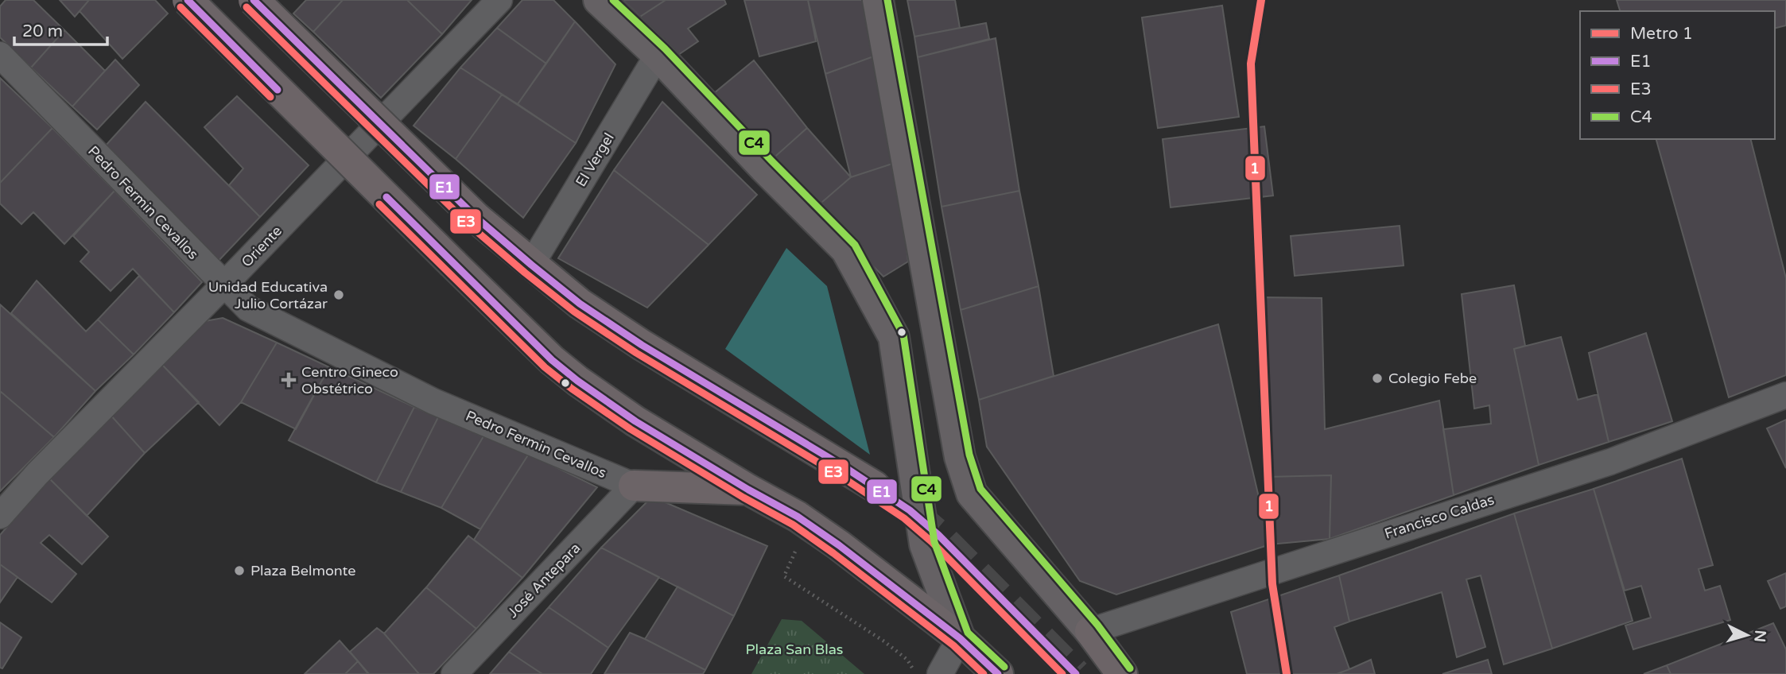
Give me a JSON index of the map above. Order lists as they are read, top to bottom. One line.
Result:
{"streets":{"street":["El Vergel","Pedro Fermin Cevallos","Oriente","Francisco Caldas","José Antepara"]},"crossings":[["Pedro Fermin Cevallos","Oriente"],["Pedro Fermin Cevallos","José Antepara"]],"parks":["Plaza San Blas"],"places":{"other":["Unidad Educativa Julio Cortázar","Colegio Febe","Plaza Belmonte"],"health":["Centro Gineco Obstétrico"]},"lines":["metro line 1","transit line E1","transit line C4","transit line E3"],"legend":["Metro 1","E1","E3","C4"],"scale_bar":"20 m","north":"right"}
